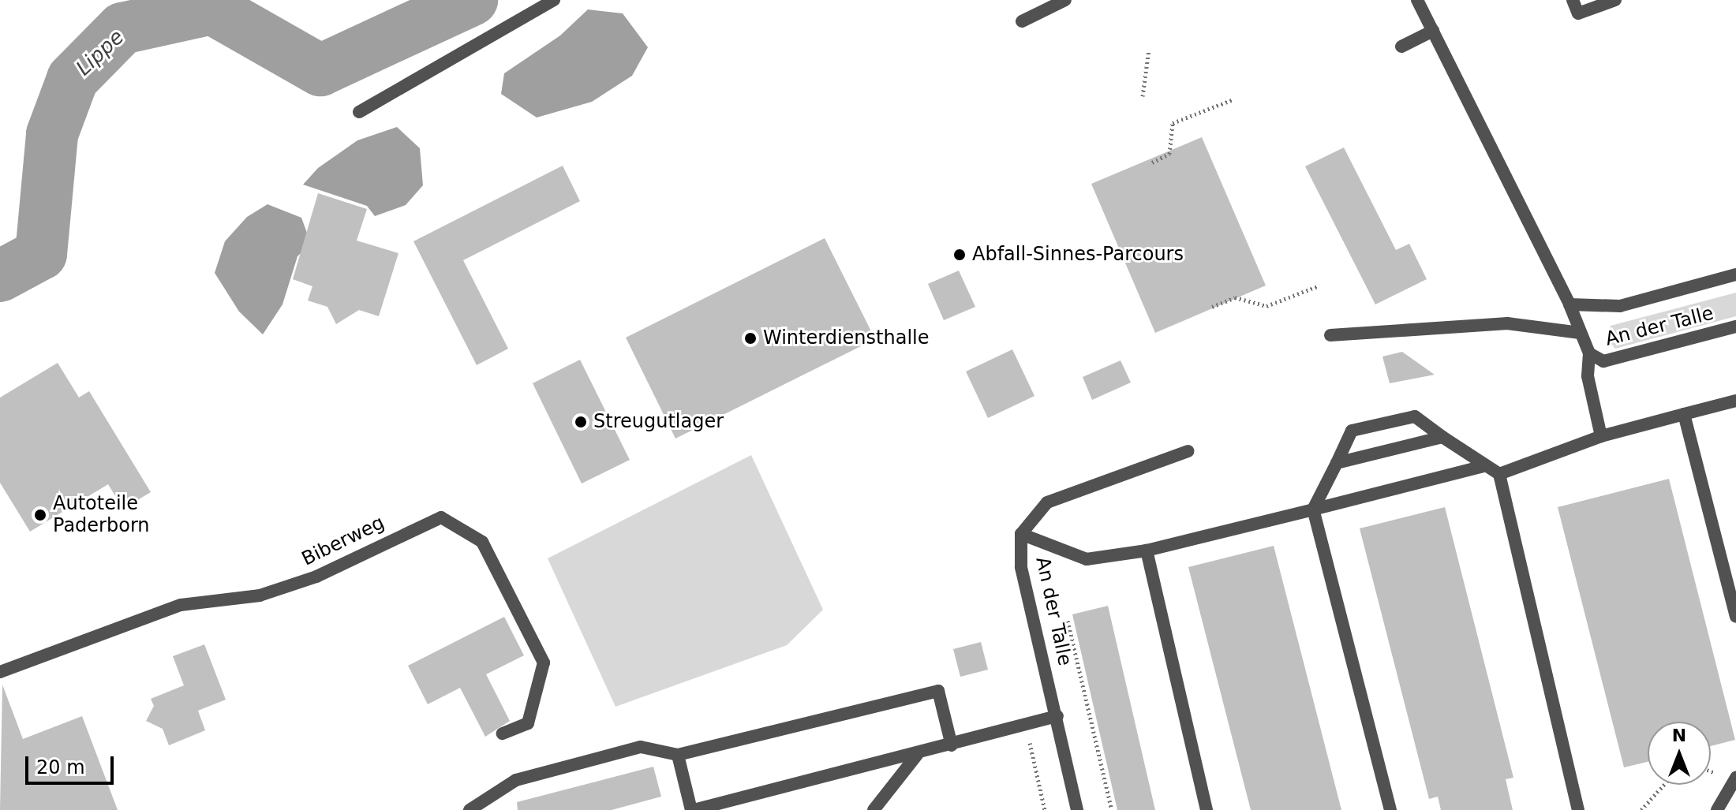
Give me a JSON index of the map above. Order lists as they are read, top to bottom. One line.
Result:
{"streets":{"street":["An der Talle","Biberweg"]},"water":["Lippe"],"places":["Abfall-Sinnes-Parcours","Winterdiensthalle","Streugutlager","Autoteile Paderborn"],"scale_bar":"20 m","north":"top"}
